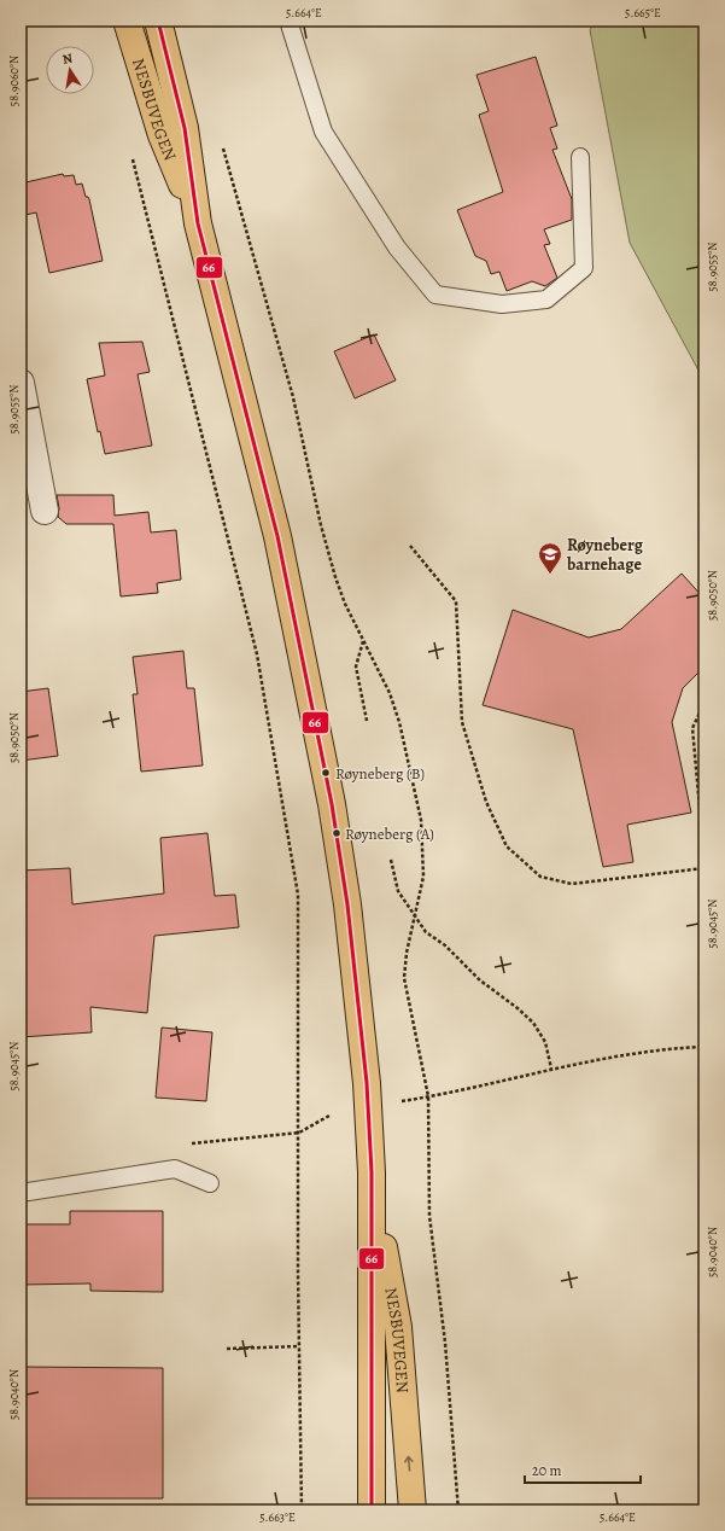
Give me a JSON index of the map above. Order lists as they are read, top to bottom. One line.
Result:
{"streets":{"main road":["NESBUVEGEN"]},"places":{"school or university":["Røyneberg barnehage"],"other":["Røyneberg (B)","Røyneberg (A)"]},"lines":["transit line 66"],"scale_bar":"20 m","north":"top","coordinates":["5.664°E","5.665°E","58.9060°N","58.9055°N","58.9050°N","58.9045°N","58.9040°N","5.663°E"]}
